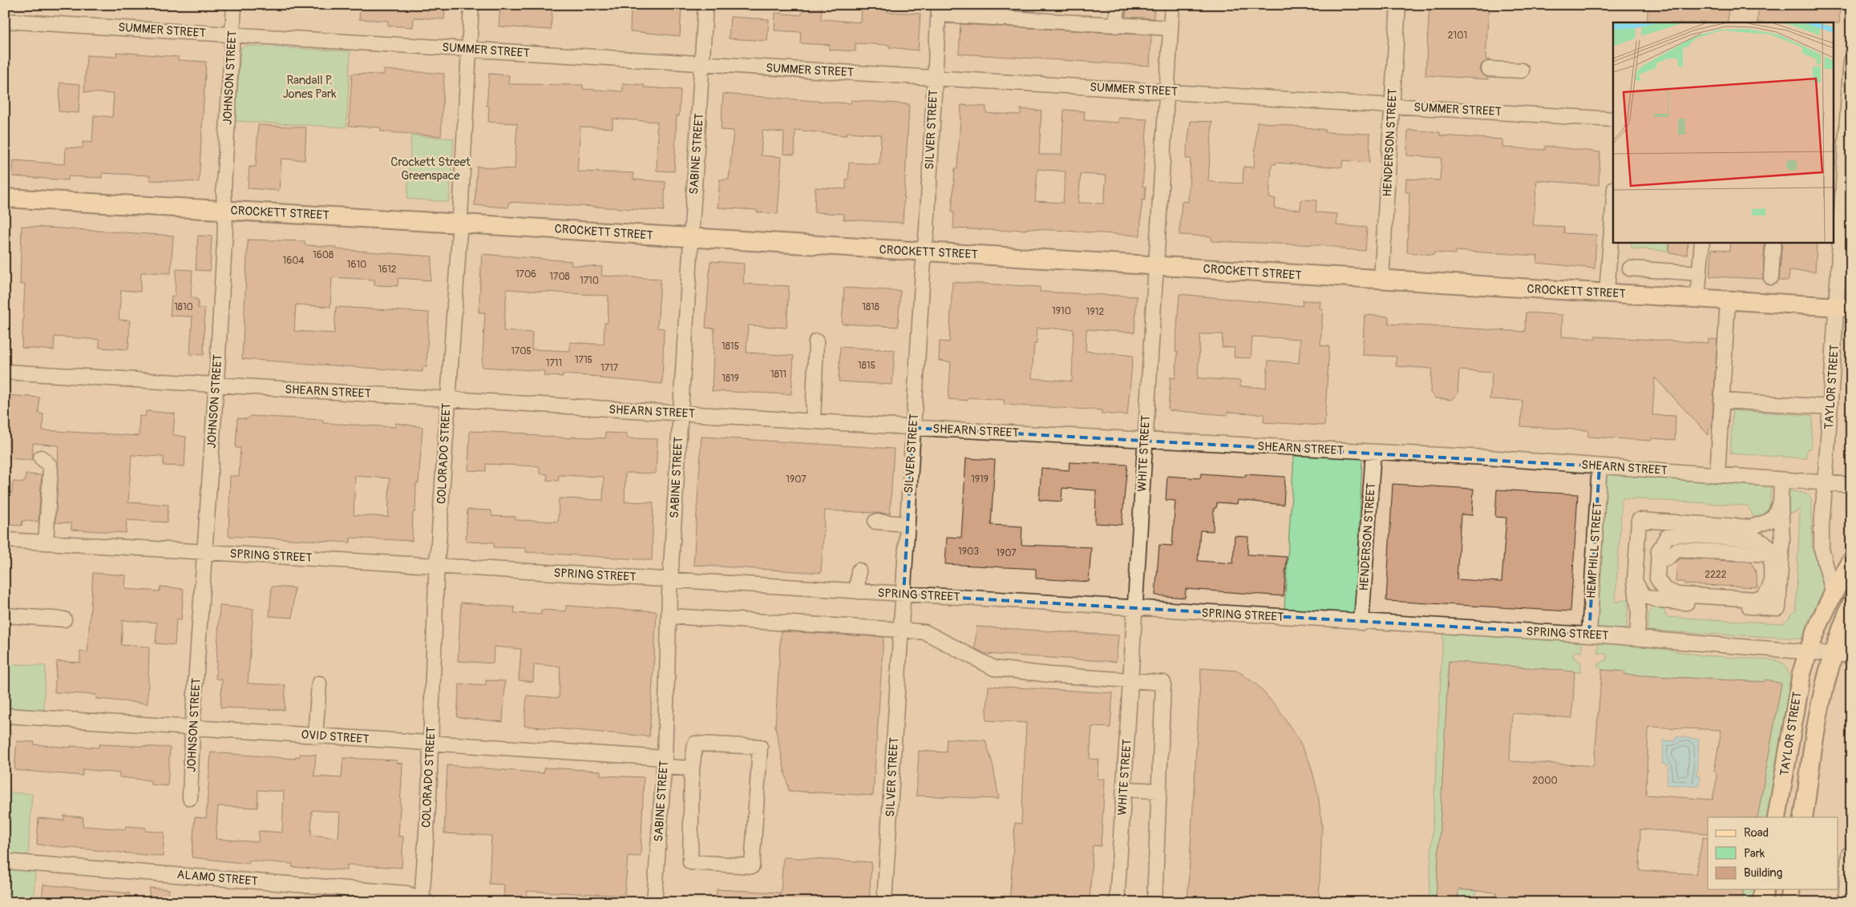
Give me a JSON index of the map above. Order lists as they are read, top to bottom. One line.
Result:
{"streets":{"main road":["CROCKETT STREET","TAYLOR STREET"],"street":["SUMMER STREET","JOHNSON STREET","SILVER STREET","HENDERSON STREET","SABINE STREET","SHEARN STREET","COLORADO STREET","WHITE STREET","HEMPHILL STREET","SPRING STREET","OVID STREET","ALAMO STREET"]},"crossings":[["SUMMER STREET","JOHNSON STREET"],["SUMMER STREET","SILVER STREET"],["SUMMER STREET","HENDERSON STREET"],["SUMMER STREET","SABINE STREET"],["SUMMER STREET","COLORADO STREET"],["SUMMER STREET","WHITE STREET"],["JOHNSON STREET","CROCKETT STREET"],["JOHNSON STREET","SHEARN STREET"],["JOHNSON STREET","SPRING STREET"],["JOHNSON STREET","OVID STREET"],["SILVER STREET","CROCKETT STREET"],["SILVER STREET","SHEARN STREET"],["SILVER STREET","SPRING STREET"],["HENDERSON STREET","CROCKETT STREET"],["HENDERSON STREET","SHEARN STREET"],["HENDERSON STREET","SPRING STREET"],["SABINE STREET","CROCKETT STREET"],["SABINE STREET","SHEARN STREET"],["SABINE STREET","SPRING STREET"],["SABINE STREET","OVID STREET"],["CROCKETT STREET","TAYLOR STREET"],["CROCKETT STREET","COLORADO STREET"],["CROCKETT STREET","WHITE STREET"],["TAYLOR STREET","SHEARN STREET"],["TAYLOR STREET","SPRING STREET"],["SHEARN STREET","COLORADO STREET"],["SHEARN STREET","WHITE STREET"],["SHEARN STREET","HEMPHILL STREET"],["COLORADO STREET","SPRING STREET"],["COLORADO STREET","OVID STREET"],["COLORADO STREET","ALAMO STREET"],["WHITE STREET","SPRING STREET"],["HEMPHILL STREET","SPRING STREET"]],"parks":["Randall P. Jones Park","Crockett Street Greenspace"],"house_numbers":["2101","1608","1604","1610","1612","1706","1708","1710","1810","1818","1910","1912","1815","1705","1715","1711","1815","1717","1811","1819","1907","1919","1903","1907","2222","2000"],"legend":["Road","Park","Building"]}
